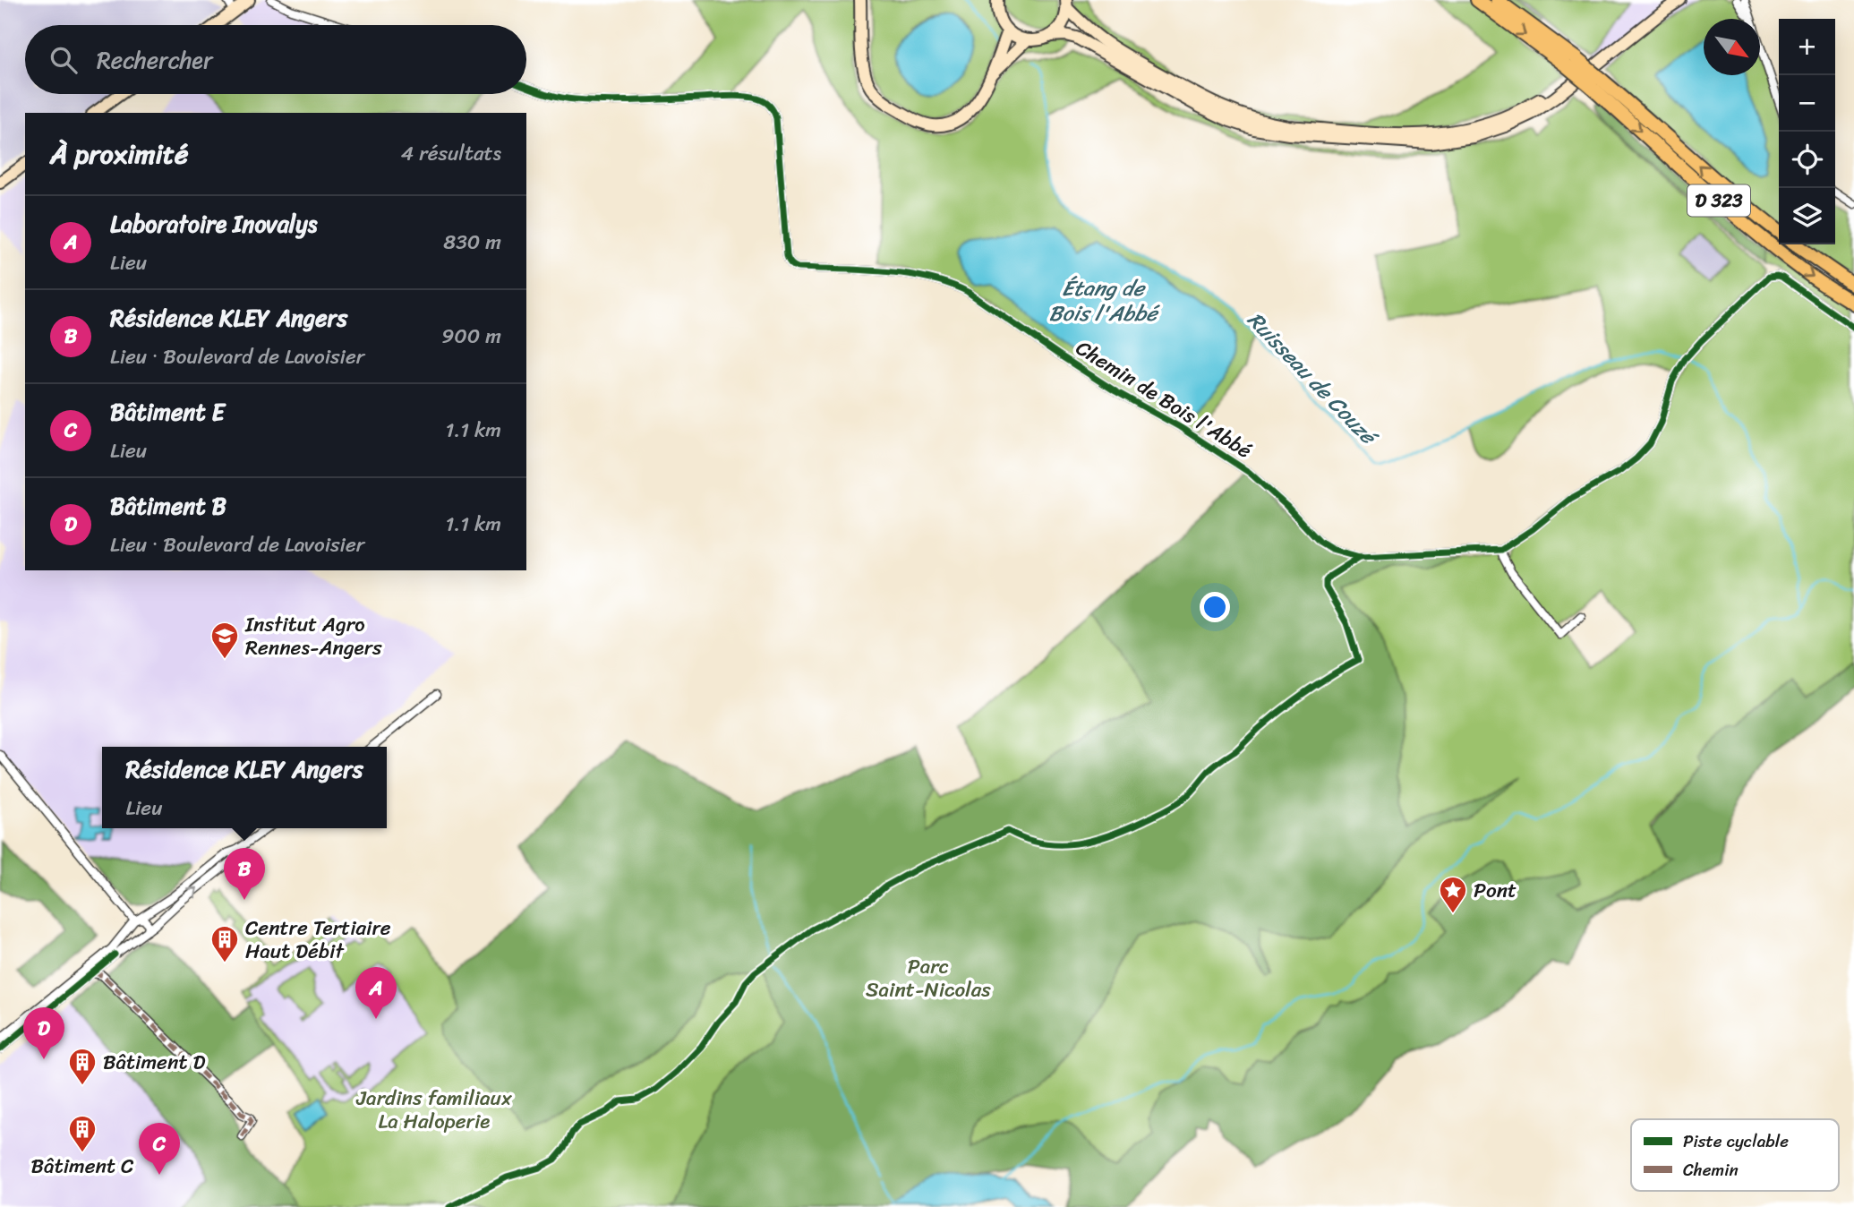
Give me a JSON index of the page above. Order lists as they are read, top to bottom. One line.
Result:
{"streets":{"highway":["D 323"],"street":["Chemin de Bois l'Abbé"]},"water":["Étang de Bois l'Abbé","Ruisseau de Couzé"],"parks":["Parc Saint-Nicolas","Jardins familiaux La Haloperie"],"places":{"school or university":["Institut Agro Rennes-Angers"],"place":["Pont"],"building":["Centre Tertiaire Haut Débit","Bâtiment D","Bâtiment C"]},"legend":["Piste cyclable","Chemin"],"north":"bottom right","page":{"map_buttons":["+","−"],"search":"Rechercher","heading":["À proximité","4 résultats"],"list":[{"mark":"A","name":"Laboratoire Inovalys","note":"Lieu","value":"830 m"},{"mark":"B","name":"Résidence KLEY Angers","note":"Lieu · Boulevard de Lavoisier","value":"900 m"},{"mark":"C","name":"Bâtiment E","note":"Lieu","value":"1.1 km"},{"mark":"D","name":"Bâtiment B","note":"Lieu · Boulevard de Lavoisier","value":"1.1 km"}],"popup":["Résidence KLEY Angers","Lieu"],"pins":["B","A","D","C"]}}
